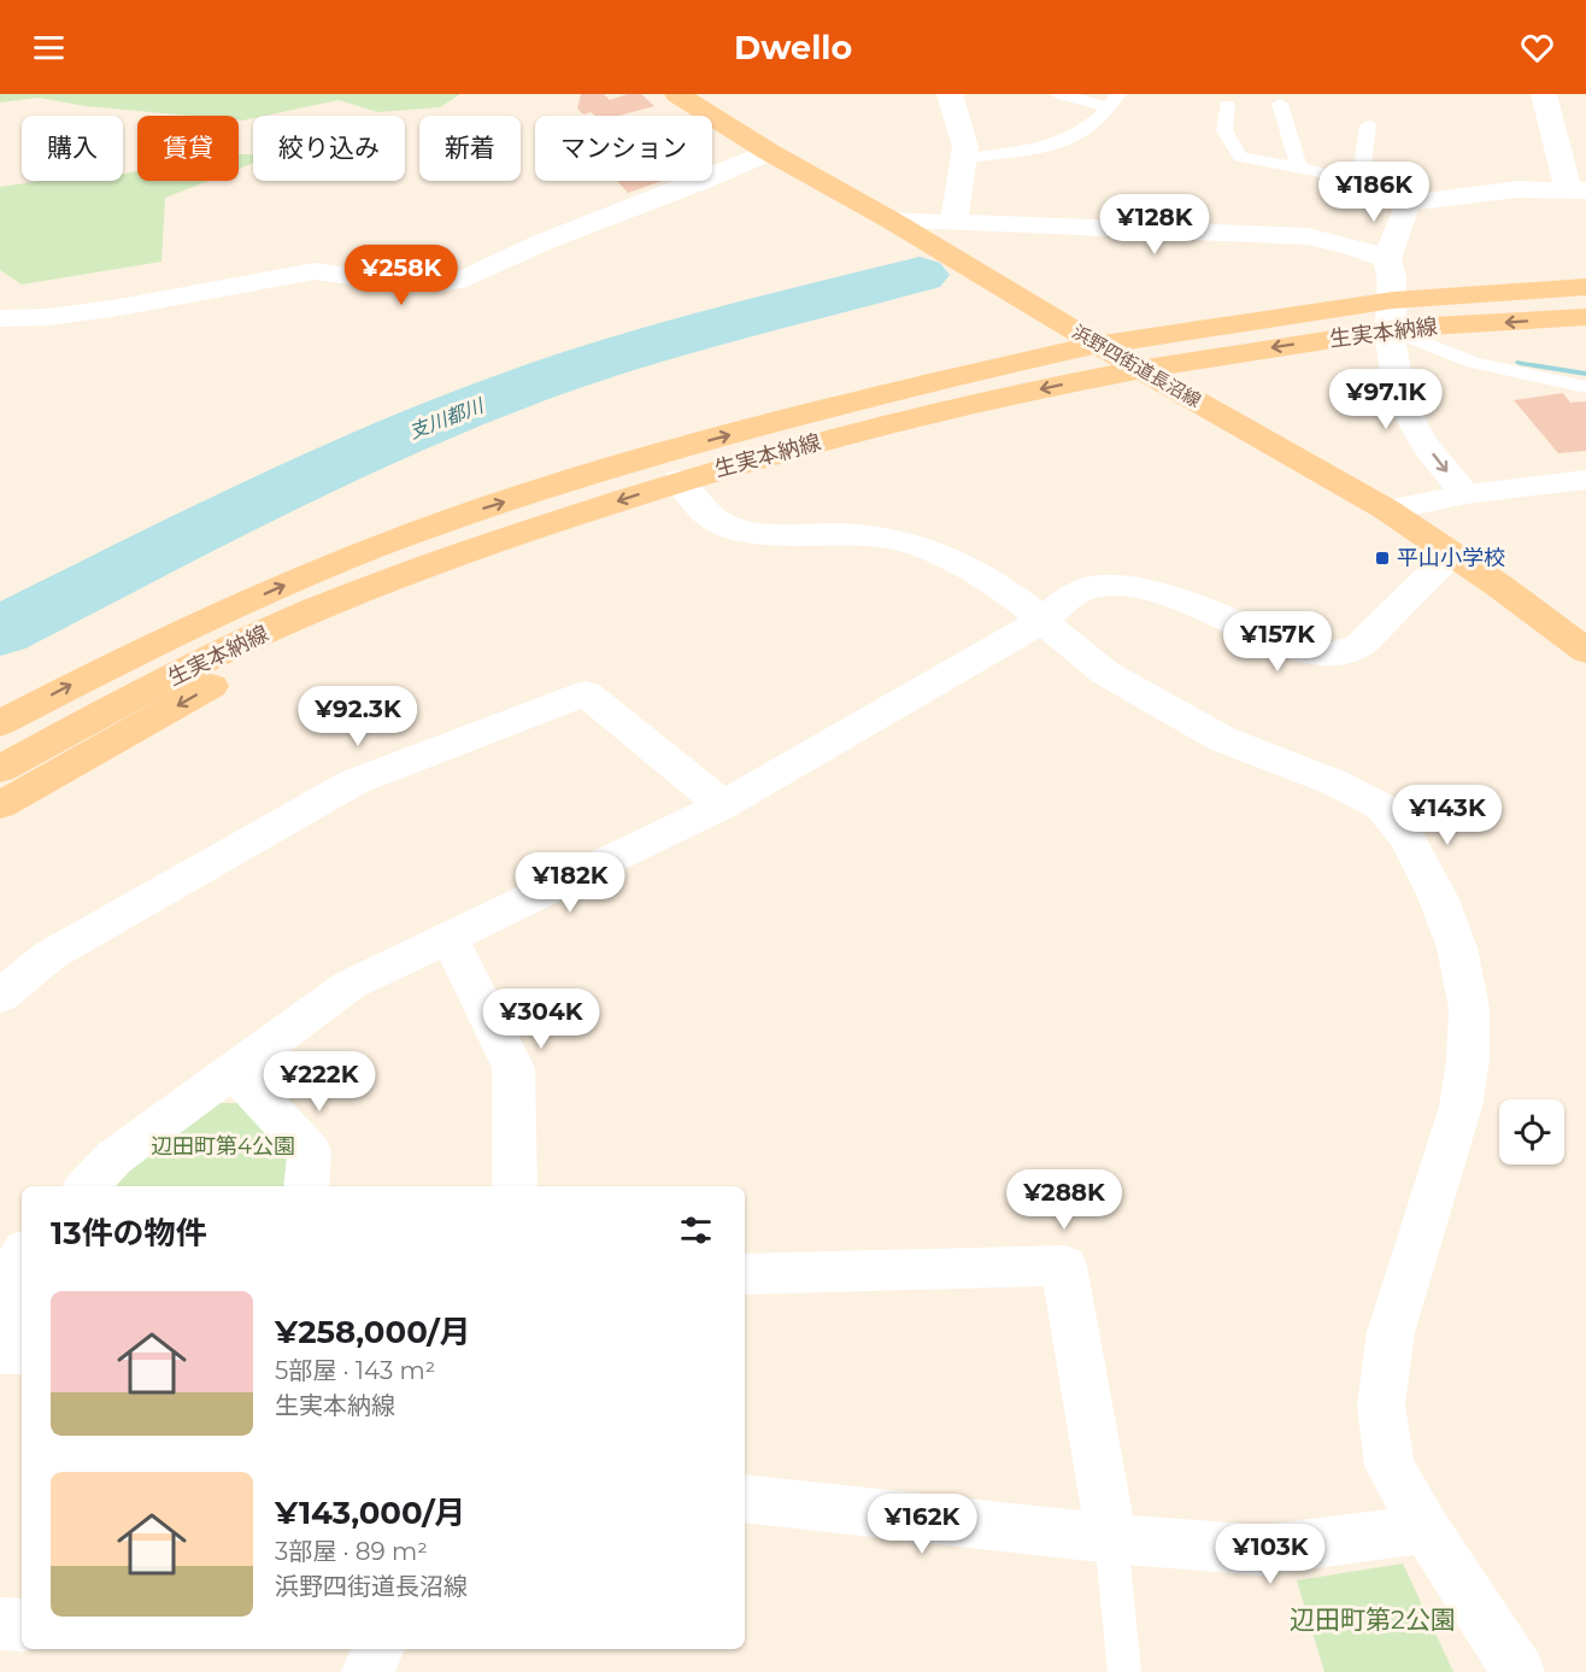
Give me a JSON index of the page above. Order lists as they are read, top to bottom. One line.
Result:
{"streets":{"main road":["生実本納線","浜野四街道長沼線"]},"crossings":[["生実本納線","浜野四街道長沼線"]],"water":["支川都川"],"parks":["辺田町第4公園","辺田町第2公園"],"places":{"transit":["平山小学校"]},"page":{"header":"Dwello","chip":["購入","賃貸","絞り込み","新着","マンション"],"price":["¥186K","¥128K","¥258K","¥97.1K","¥157K","¥92.3K","¥143K","¥182K","¥304K","¥222K","¥288K","¥162K","¥103K"],"heading":"13件の物件","list":[{"name":"¥258,000/月","note":"5部屋 · 143 m² · 生実本納線"},{"name":"¥143,000/月","note":"3部屋 · 89 m² · 浜野四街道長沼線"}]}}
